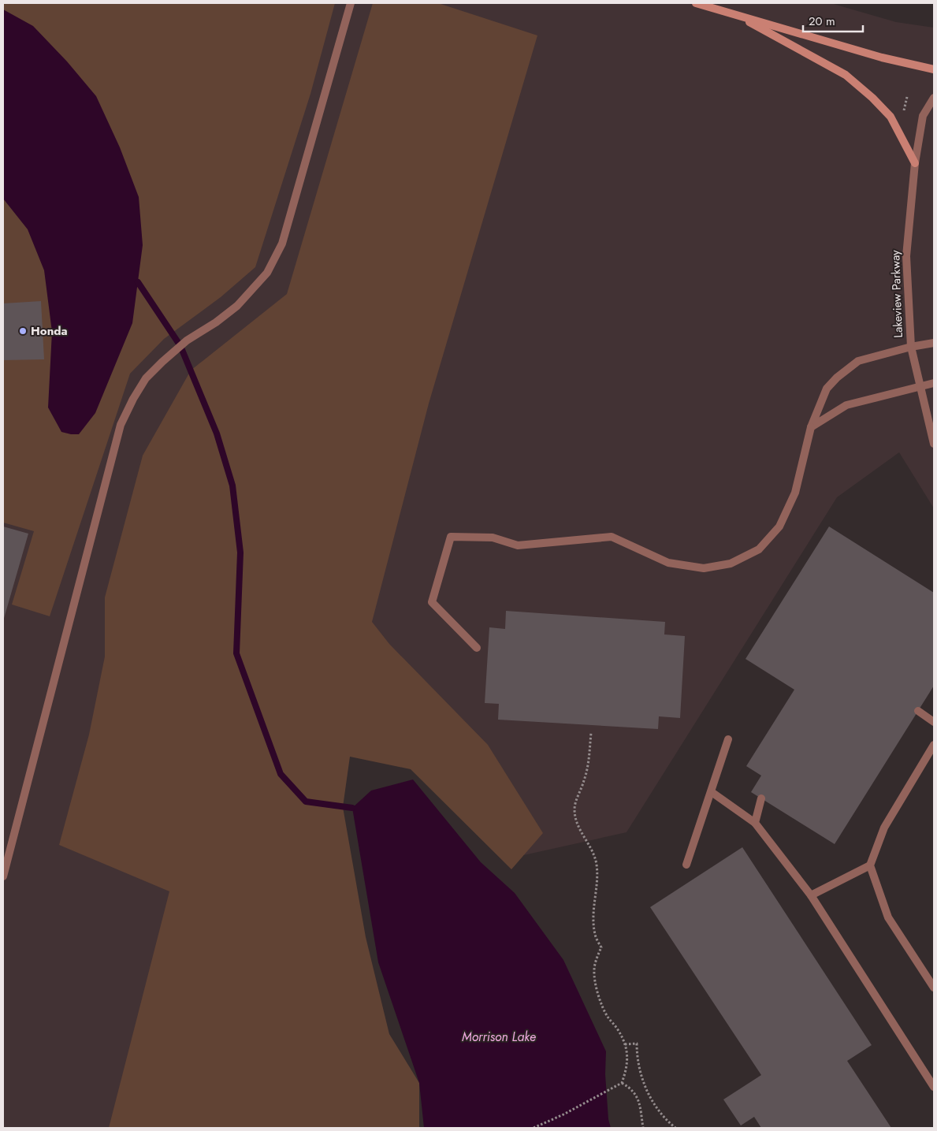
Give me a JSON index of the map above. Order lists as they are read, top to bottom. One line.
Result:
{"streets":{"street":["Lakeview Parkway"]},"water":["Morrison Lake"],"places":["Honda"],"scale_bar":"20 m"}
